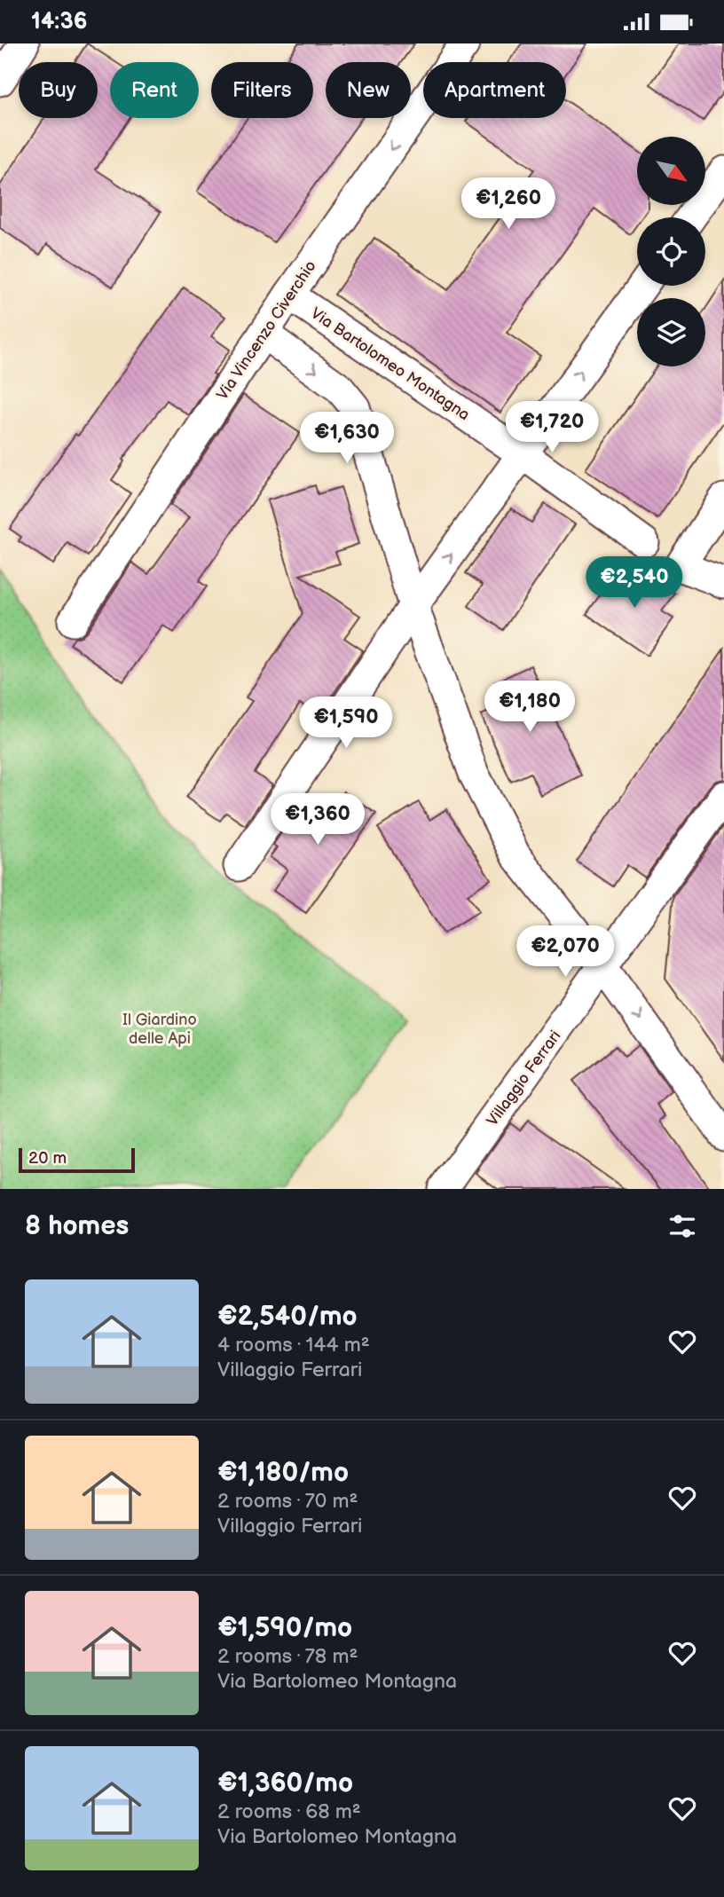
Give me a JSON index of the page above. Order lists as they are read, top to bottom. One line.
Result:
{"streets":{"street":["Via Vincenzo Civerchio","Via Bartolomeo Montagna","Villaggio Ferrari"]},"crossings":[["Via Vincenzo Civerchio","Via Bartolomeo Montagna"]],"one_way":["Via Vincenzo Civerchio"],"parks":["Il Giardino delle Api"],"scale_bar":"20 m","north":"bottom right","page":{"status":"14:36","chip":["Buy","Rent","Filters","New","Apartment"],"price":["€1,260","€1,720","€1,630","€2,540","€1,180","€1,590","€1,360","€2,070"],"scale":"20 m","heading":"8 homes","list":[{"name":"€2,540/mo","note":"4 rooms · 144 m² · Villaggio Ferrari"},{"name":"€1,180/mo","note":"2 rooms · 70 m² · Villaggio Ferrari"},{"name":"€1,590/mo","note":"2 rooms · 78 m² · Via Bartolomeo Montagna"},{"name":"€1,360/mo","note":"2 rooms · 68 m² · Via Bartolomeo Montagna"}]}}
